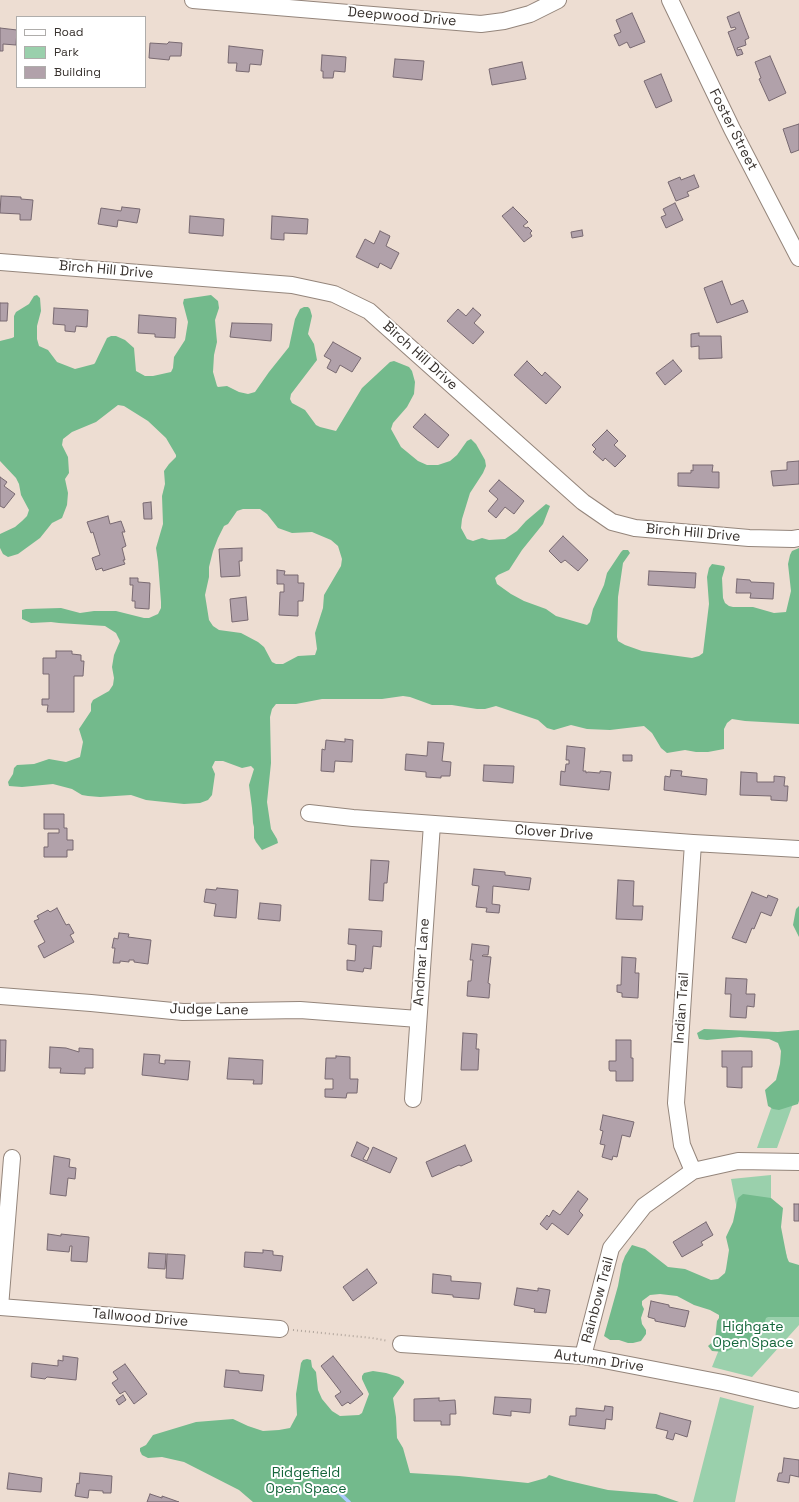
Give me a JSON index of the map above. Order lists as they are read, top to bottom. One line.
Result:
{"streets":{"street":["Deepwood Drive","Foster Street","Birch Hill Drive","Clover Drive","Andmar Lane","Indian Trail","Judge Lane","Rainbow Trail","Tallwood Drive","Autumn Drive"]},"crossings":[["Clover Drive","Andmar Lane"],["Clover Drive","Indian Trail"],["Andmar Lane","Judge Lane"],["Indian Trail","Rainbow Trail"],["Rainbow Trail","Autumn Drive"]],"parks":["Highgate Open Space","Ridgefield Open Space"],"legend":["Road","Park","Building"]}
